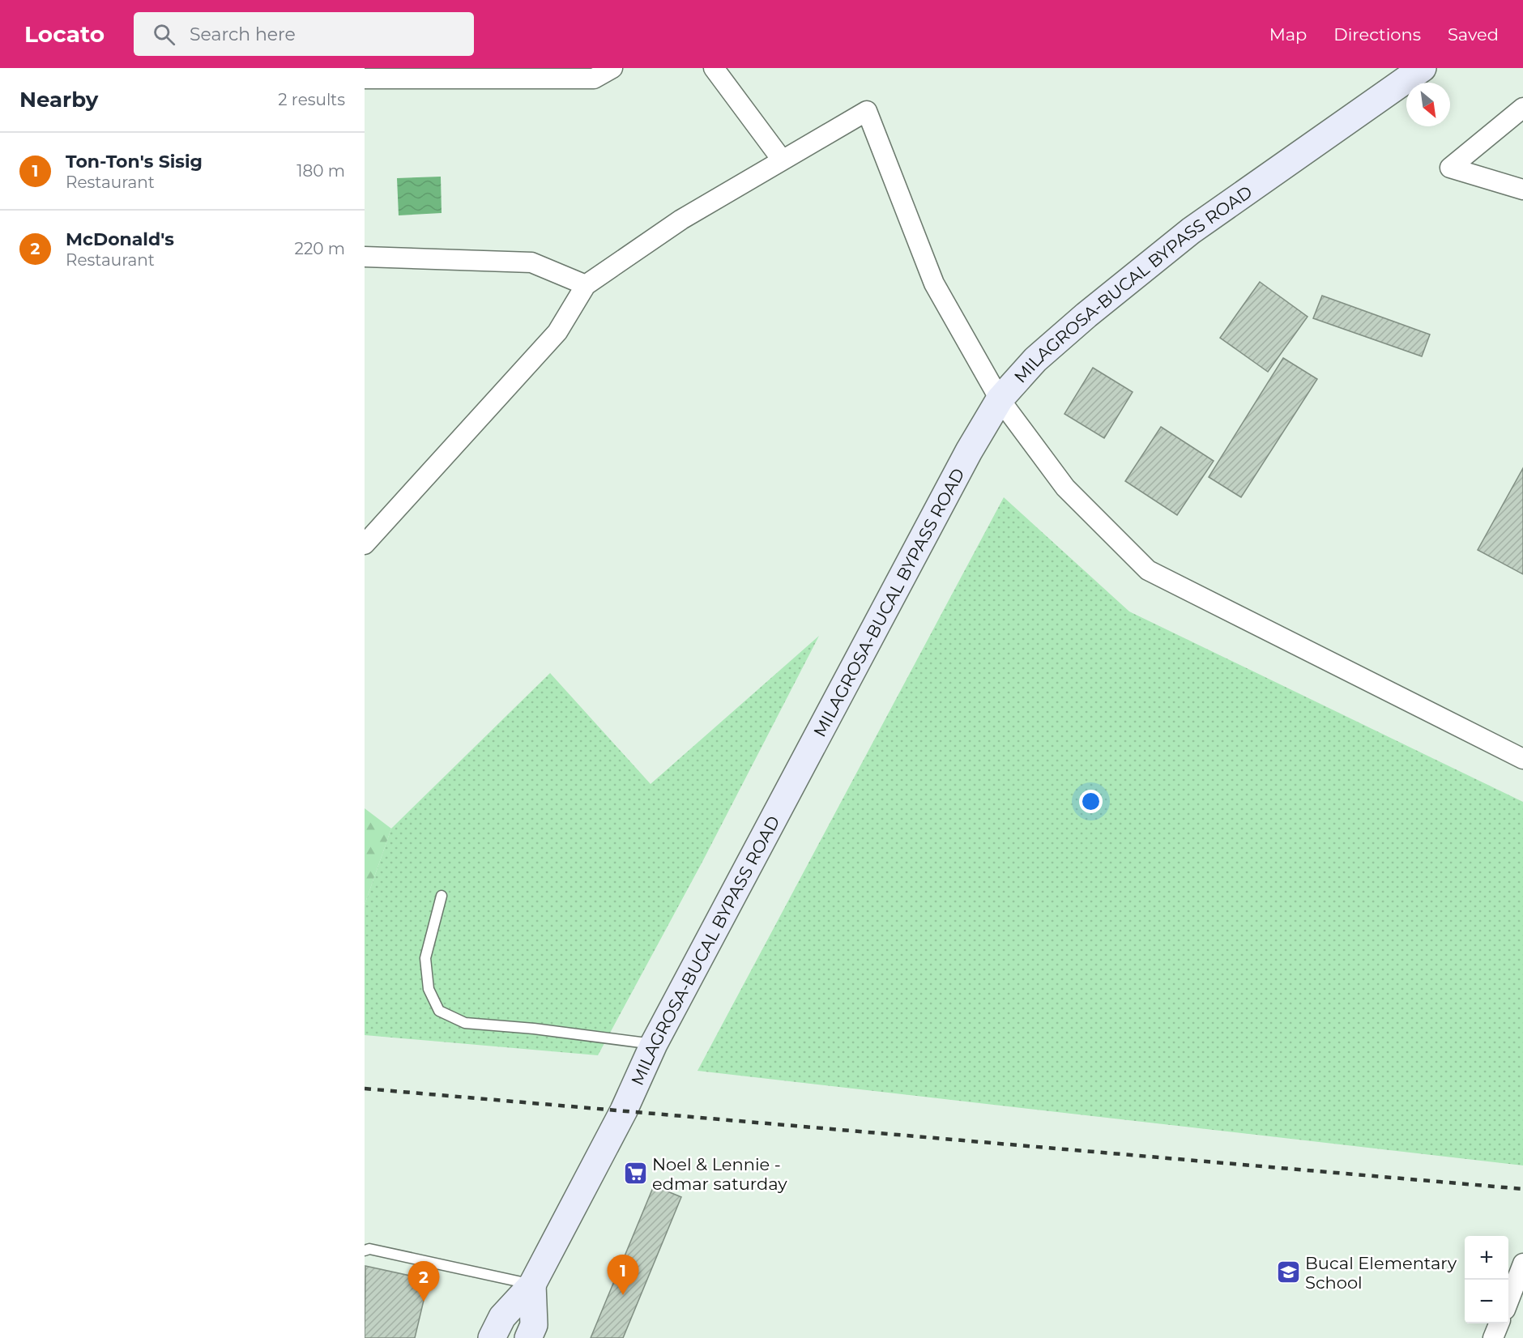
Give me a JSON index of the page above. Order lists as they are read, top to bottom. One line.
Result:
{"streets":{"main road":["MILAGROSA-BUCAL BYPASS ROAD"]},"places":{"supermarket":["Noel & Lennie - edmar saturday"],"school or university":["Bucal Elementary School"]},"north":"bottom right","page":{"header":"Locato","search":"Search here","nav":["Map","Directions","Saved"],"heading":["Nearby","2 results"],"list":[{"mark":"1","name":"Ton-Ton's Sisig","note":"Restaurant","value":"180 m"},{"mark":"2","name":"McDonald's","note":"Restaurant","value":"220 m"}],"map_buttons":["+","−"],"pins":["1","2"]}}
